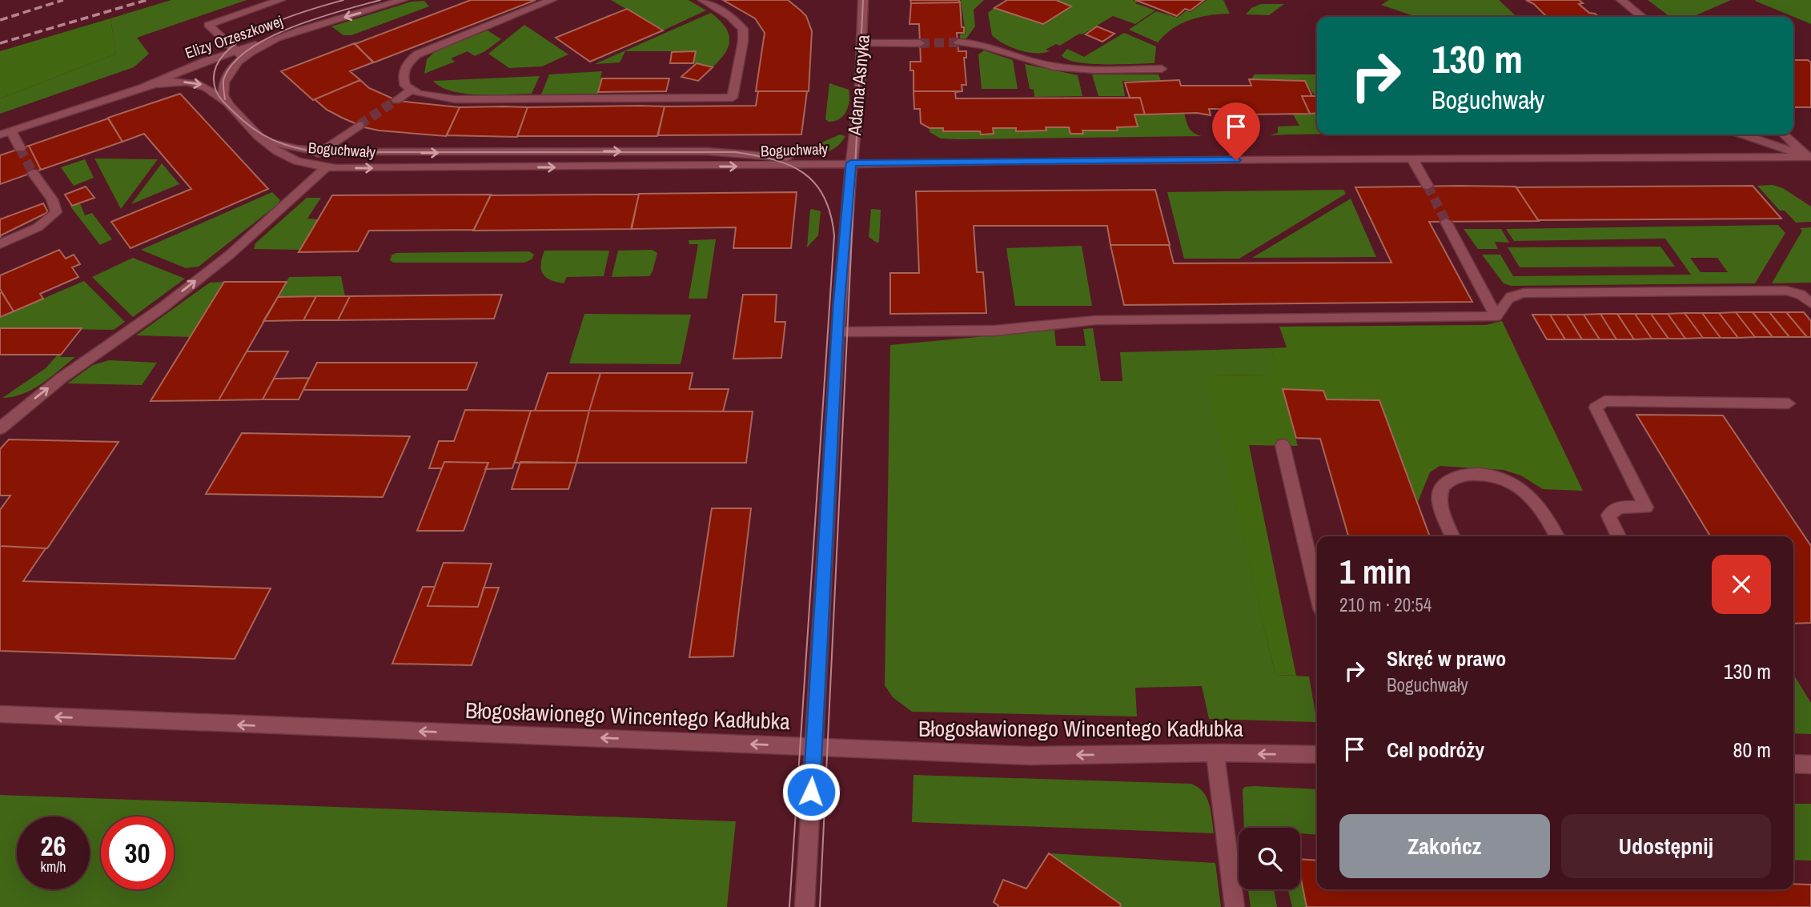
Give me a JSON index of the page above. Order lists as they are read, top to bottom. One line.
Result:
{"streets":{"street":["Elizy Orzeszkowej","Adama Asnyka","Boguchwały","Błogosławionego Wincentego Kadłubka"]},"crossings":[["Elizy Orzeszkowej","Boguchwały"],["Adama Asnyka","Boguchwały"],["Adama Asnyka","Błogosławionego Wincentego Kadłubka"]],"one_way":["Błogosławionego Wincentego Kadłubka"],"page":{"turn":["130 m","Boguchwały"],"heading":["1 min","210 m · 20:54"],"list":[{"name":"Skręć w prawo","note":"Boguchwały","value":"130 m"},{"name":"Cel podróży","value":"80 m"}],"buttons":["Zakończ","Udostępnij"],"speed":"26 km/h","limit":"30"}}
